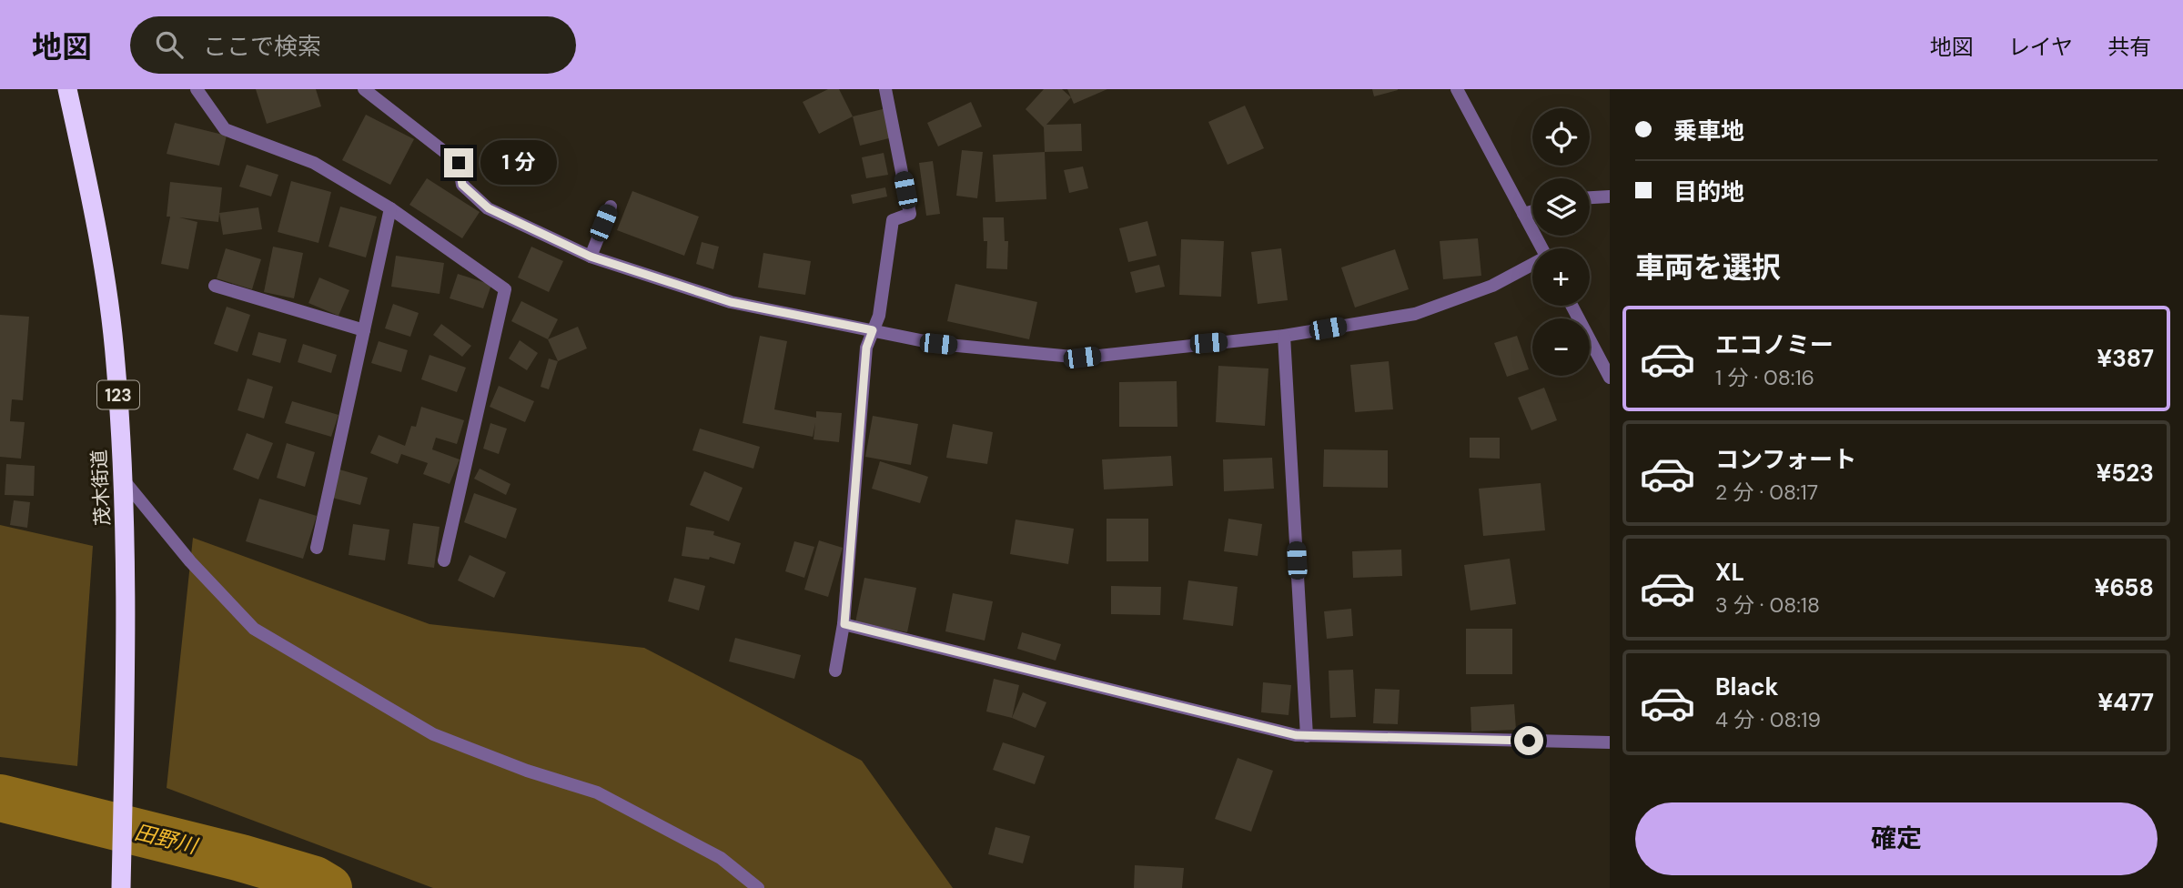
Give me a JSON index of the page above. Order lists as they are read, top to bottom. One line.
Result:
{"streets":{"highway":["123","茂木街道"]},"water":["田野川"],"page":{"header":"地図","search":"ここで検索","nav":["地図","レイヤ","共有"],"banner":["乗車地","目的地"],"map_buttons":["+","−"],"bubble":"1 分","heading":"車両を選択","list":[{"name":"エコノミー","note":"1 分 · 08:16","value":"¥387"},{"name":"コンフォート","note":"2 分 · 08:17","value":"¥523"},{"name":"XL","note":"3 分 · 08:18","value":"¥658"},{"name":"Black","note":"4 分 · 08:19","value":"¥477"}],"buttons":"確定"}}
